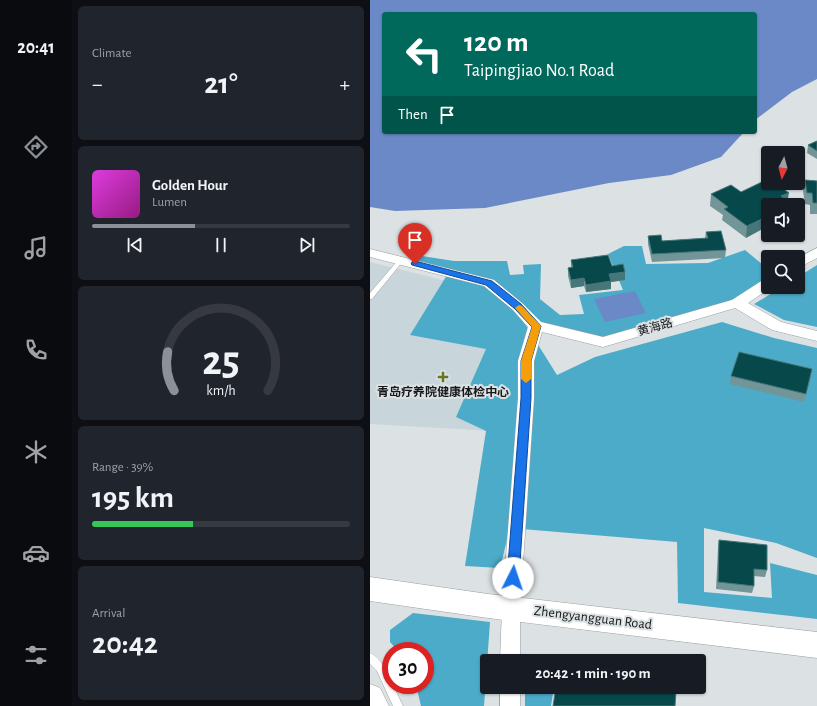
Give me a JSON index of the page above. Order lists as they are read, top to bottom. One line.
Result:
{"streets":{"main road":["Zhengyangguan Road"],"street":["黄海路"]},"places":{"health":["青岛疗养院健康体检中心"]},"north":"bottom","page":{"tabs":"20:41","tile":["Climate",["Range · 39%","195 km"],["Arrival","20:42"]],"turn":["120 m","Taipingjiao No.1 Road"],"heat":["−","21°","+"],"then":"Then","song":["Golden Hour","Lumen"],"limit":"30","trip":"20:42 · 1 min · 190 m","gauge":["25","km/h"]}}
